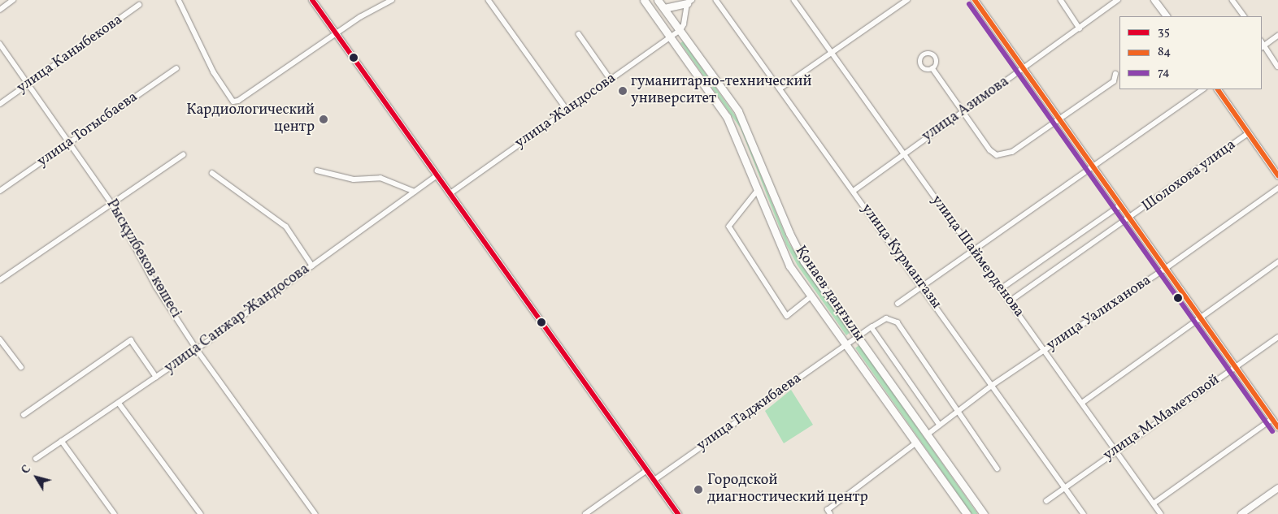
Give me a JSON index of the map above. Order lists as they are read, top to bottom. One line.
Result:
{"streets":{"main road":["Қонаев даңғылы"],"street":["улица Каныбекова","улица Азимова","улица Жандосова","улица Тогысбаева","Шолохова улица","улица Курмангазы","улица Шаймерденова","Рысқұлбеков көшесі","улица Уалиханова","улица Санжар Жандосова","улица Таджибаева","улица М.Маметовой"]},"crossings":[["улица Каныбекова","Рысқұлбеков көшесі"],["улица Азимова","улица Курмангазы"],["улица Азимова","улица Шаймерденова"],["улица Жандосова","Қонаев даңғылы"],["улица Тогысбаева","Рысқұлбеков көшесі"],["Шолохова улица","улица Шаймерденова"],["улица Курмангазы","улица Уалиханова"],["улица Курмангазы","улица М.Маметовой"],["улица Шаймерденова","улица Уалиханова"],["улица Шаймерденова","улица М.Маметовой"],["Рысқұлбеков көшесі","улица Санжар Жандосова"],["Қонаев даңғылы","улица Уалиханова"],["Қонаев даңғылы","улица Таджибаева"],["улица Уалиханова","улица Таджибаева"]],"places":["гуманитарно-технический университет","Кардиологический центр","Городской диагностический центр"],"lines":["transit line 35","transit line 84","transit line 74"],"legend":["35","84","74"],"north":"top left"}
